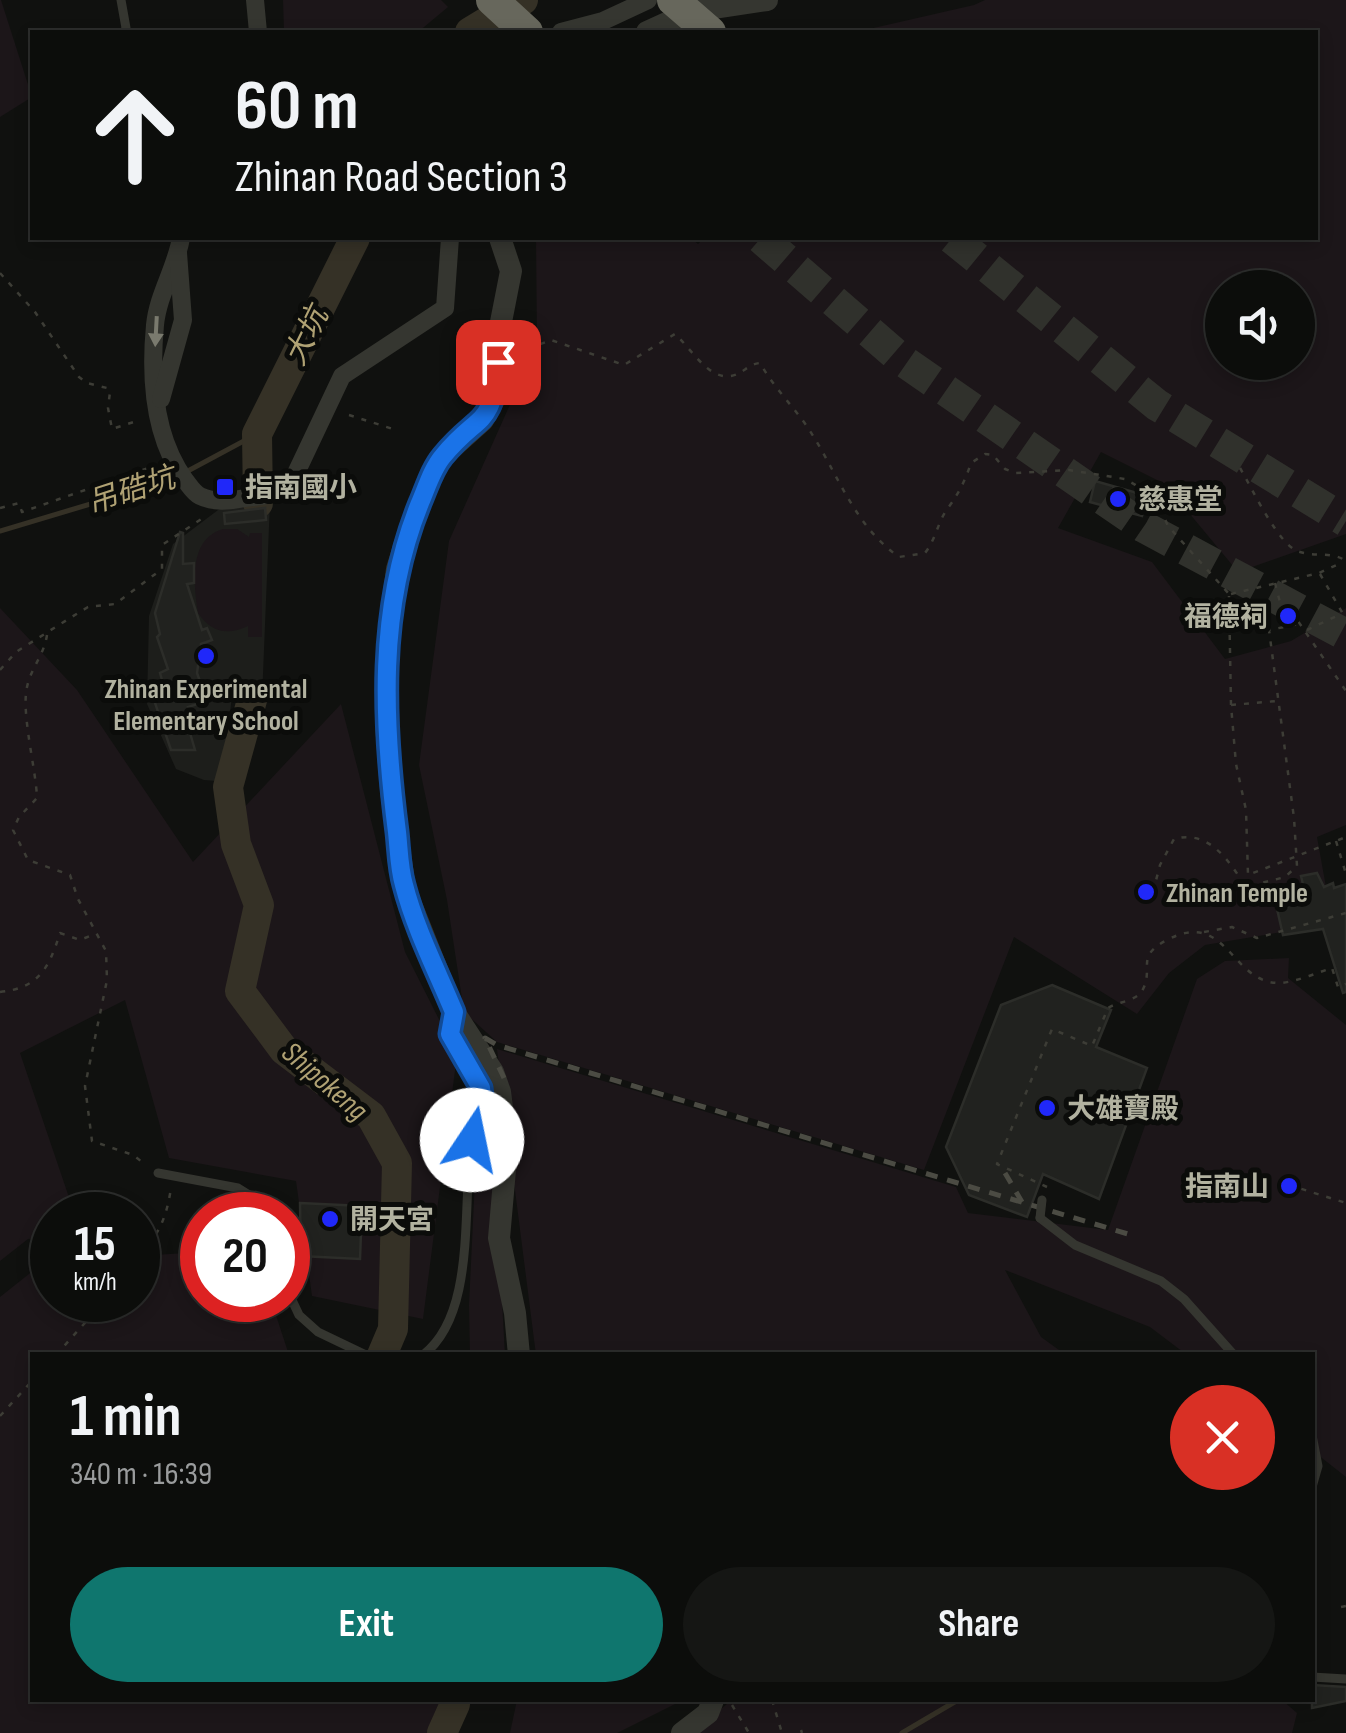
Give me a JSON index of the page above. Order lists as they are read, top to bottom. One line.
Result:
{"water":["大坑","吊硞坑","Shipokeng"],"places":{"transit":["指南國小"],"other":["慈惠堂","福德祠","Zhinan Experimental Elementary School","Zhinan Temple","大雄寶殿","指南山","開天宮"]},"page":{"turn":["60 m","Zhinan Road Section 3"],"speed":"15 km/h","limit":"20","heading":["1 min","340 m · 16:39"],"buttons":["Exit","Share"]}}
